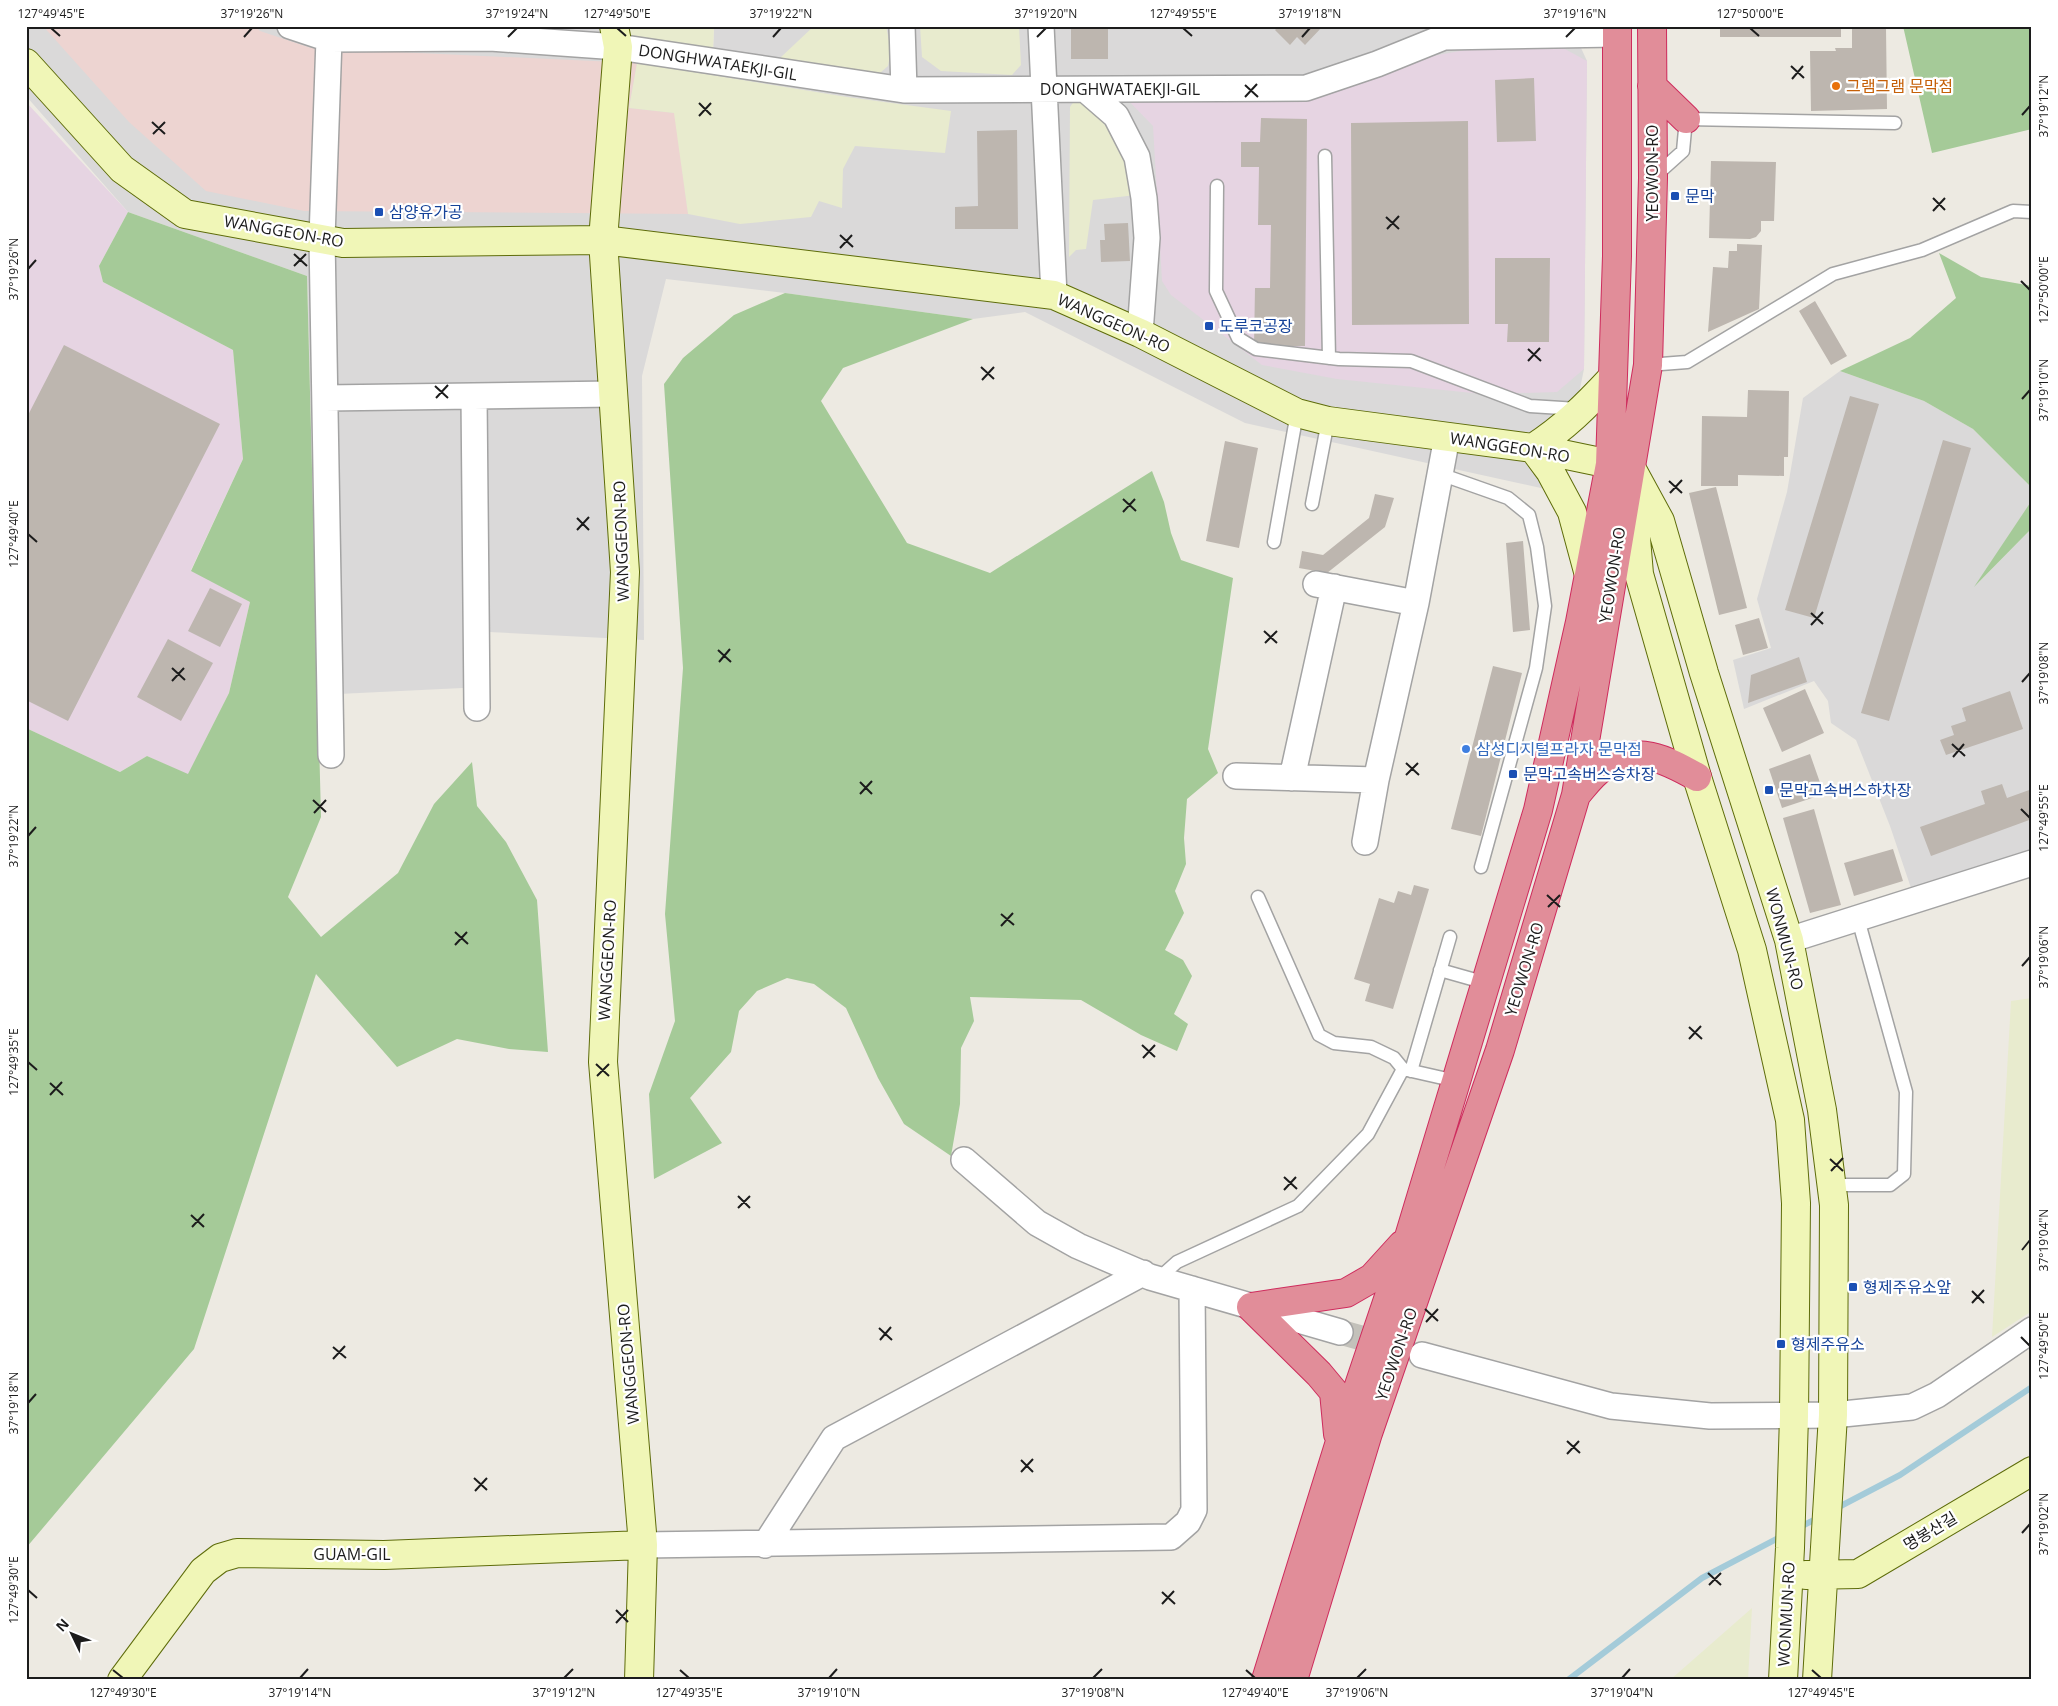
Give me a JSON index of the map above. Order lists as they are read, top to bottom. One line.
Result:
{"streets":{"highway":["YEOWON-RO"],"street":["DONGHWATAEKJI-GIL","WANGGEON-RO","WONMUN-RO","명봉산길","GUAM-GIL"]},"crossings":[["DONGHWATAEKJI-GIL","YEOWON-RO"],["DONGHWATAEKJI-GIL","WANGGEON-RO"],["YEOWON-RO","WANGGEON-RO"],["YEOWON-RO","WONMUN-RO"],["WANGGEON-RO","WONMUN-RO"],["WANGGEON-RO","GUAM-GIL"],["WONMUN-RO","명봉산길"]],"places":{"other":["그램그램 문막점","삼성디지털프라자 문막점"],"transit":["문막","삼양유가공","도루코공장","문막고속버스승차장","문막고속버스하차장","형제주유소앞","형제주유소"]},"north":"top left","coordinates":["127°49'45\"E","37°19'26\"N","37°19'24\"N","127°49'50\"E","37°19'22\"N","37°19'20\"N","127°49'55\"E","37°19'18\"N","37°19'16\"N","127°50'00\"E","37°19'12\"N","37°19'10\"N","127°49'40\"E","37°19'08\"N","37°19'06\"N","127°49'35\"E","37°19'04\"N","37°19'02\"N","127°49'30\"E","37°19'14\"N"]}
